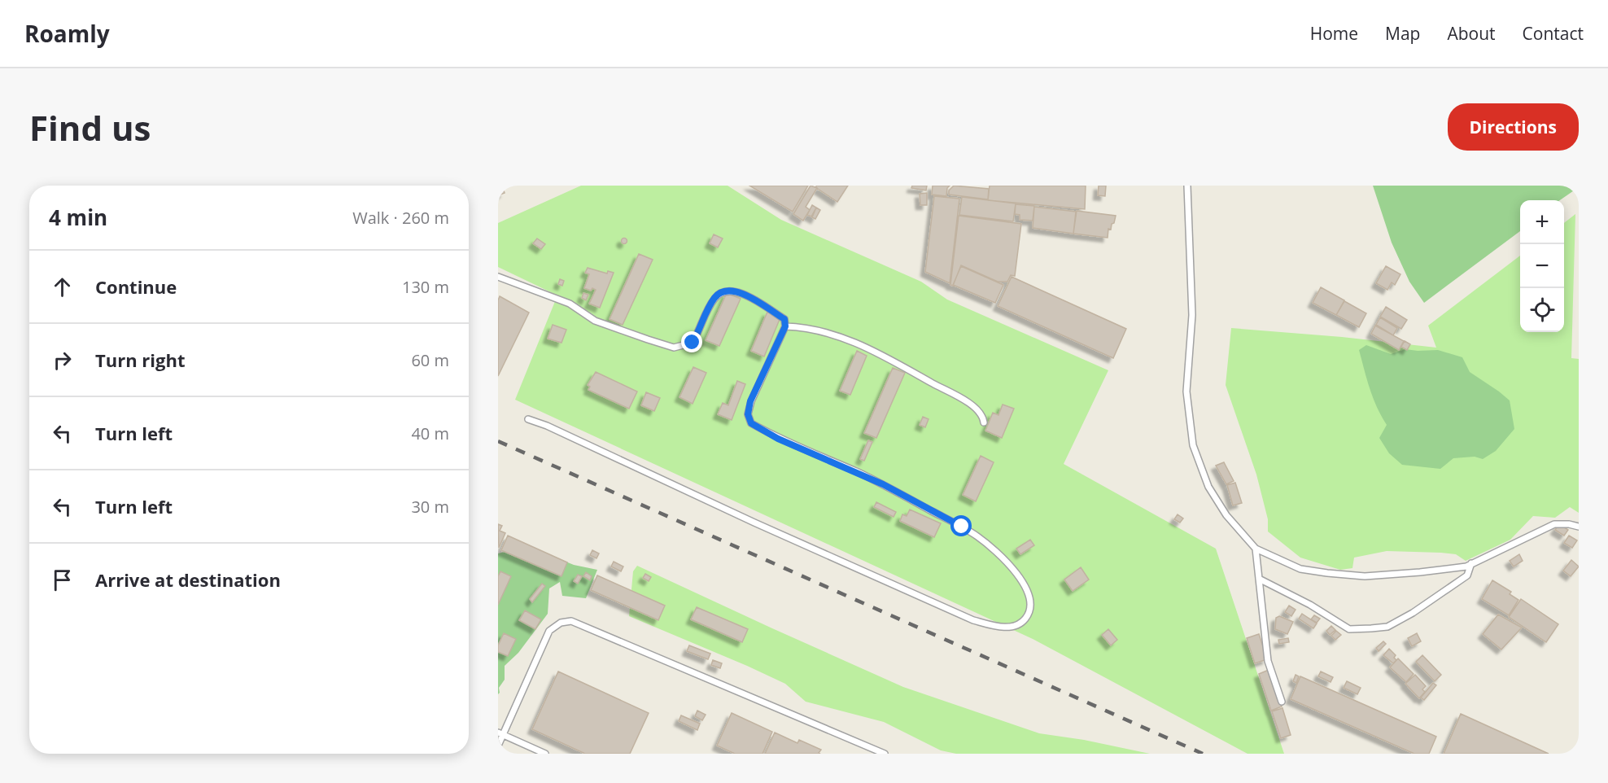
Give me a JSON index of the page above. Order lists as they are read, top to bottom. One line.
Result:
{"page":{"header":"Roamly","nav":["Home","Map","About","Contact"],"buttons":"Directions","title":"Find us","heading":["4 min","Walk · 260 m"],"map_buttons":["+","−"],"list":[["Continue","130 m"],["Turn right","60 m"],["Turn left","40 m"],["Turn left","30 m"],"Arrive at destination"]}}
